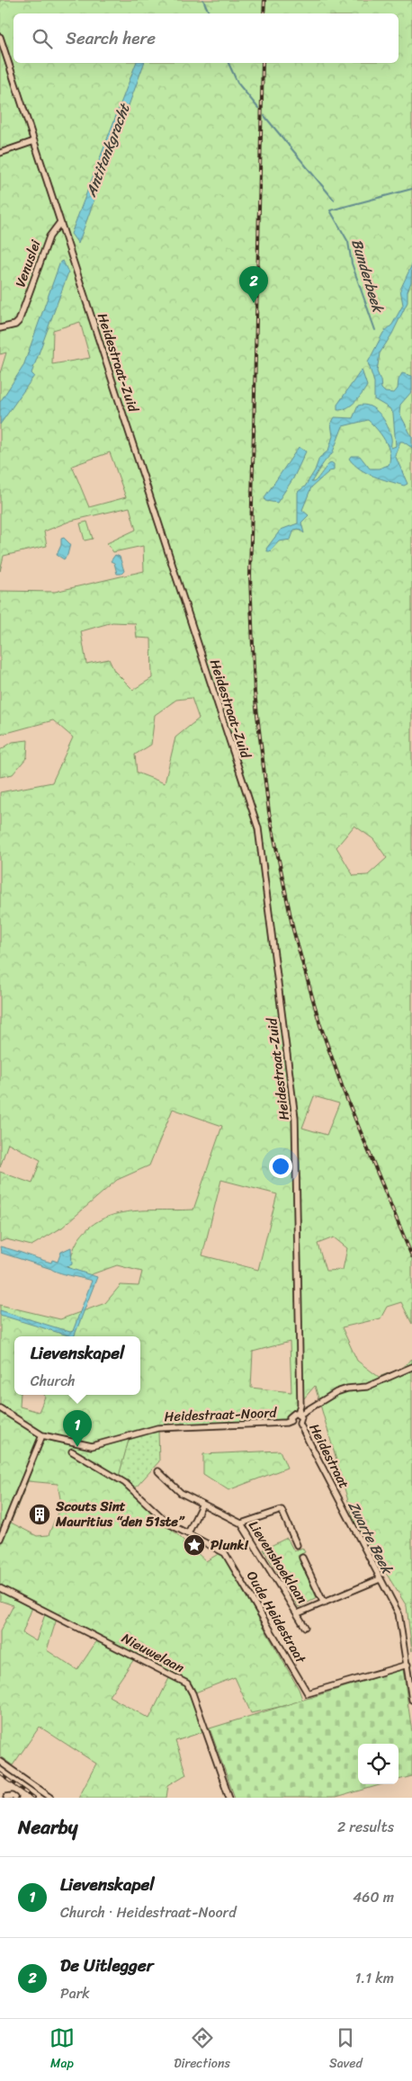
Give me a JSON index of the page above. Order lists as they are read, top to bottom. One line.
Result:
{"streets":{"street":["Venuslei","Heidestraat-Zuid","Heidestraat-Noord","Heidestraat","Lievenshoeklaan","Oude Heidestraat","Nieuwelaan"]},"crossings":[["Venuslei","Heidestraat-Zuid"],["Heidestraat-Zuid","Heidestraat-Noord"],["Heidestraat-Zuid","Heidestraat"],["Heidestraat-Noord","Heidestraat"],["Heidestraat","Oude Heidestraat"]],"water":["Antitankgracht","Bunderbeek","Zwarte Beek"],"places":{"building":["Scouts Sint Mauritius “den 51ste”"],"place":["Plunk!"]},"page":{"search":"Search here","pins":["2","1"],"popup":["Lievenskapel","Church"],"heading":["Nearby","2 results"],"list":[{"mark":"1","name":"Lievenskapel","note":"Church · Heidestraat-Noord","value":"460 m"},{"mark":"2","name":"De Uitlegger","note":"Park","value":"1.1 km"}],"nav":["Map","Directions","Saved"]}}
